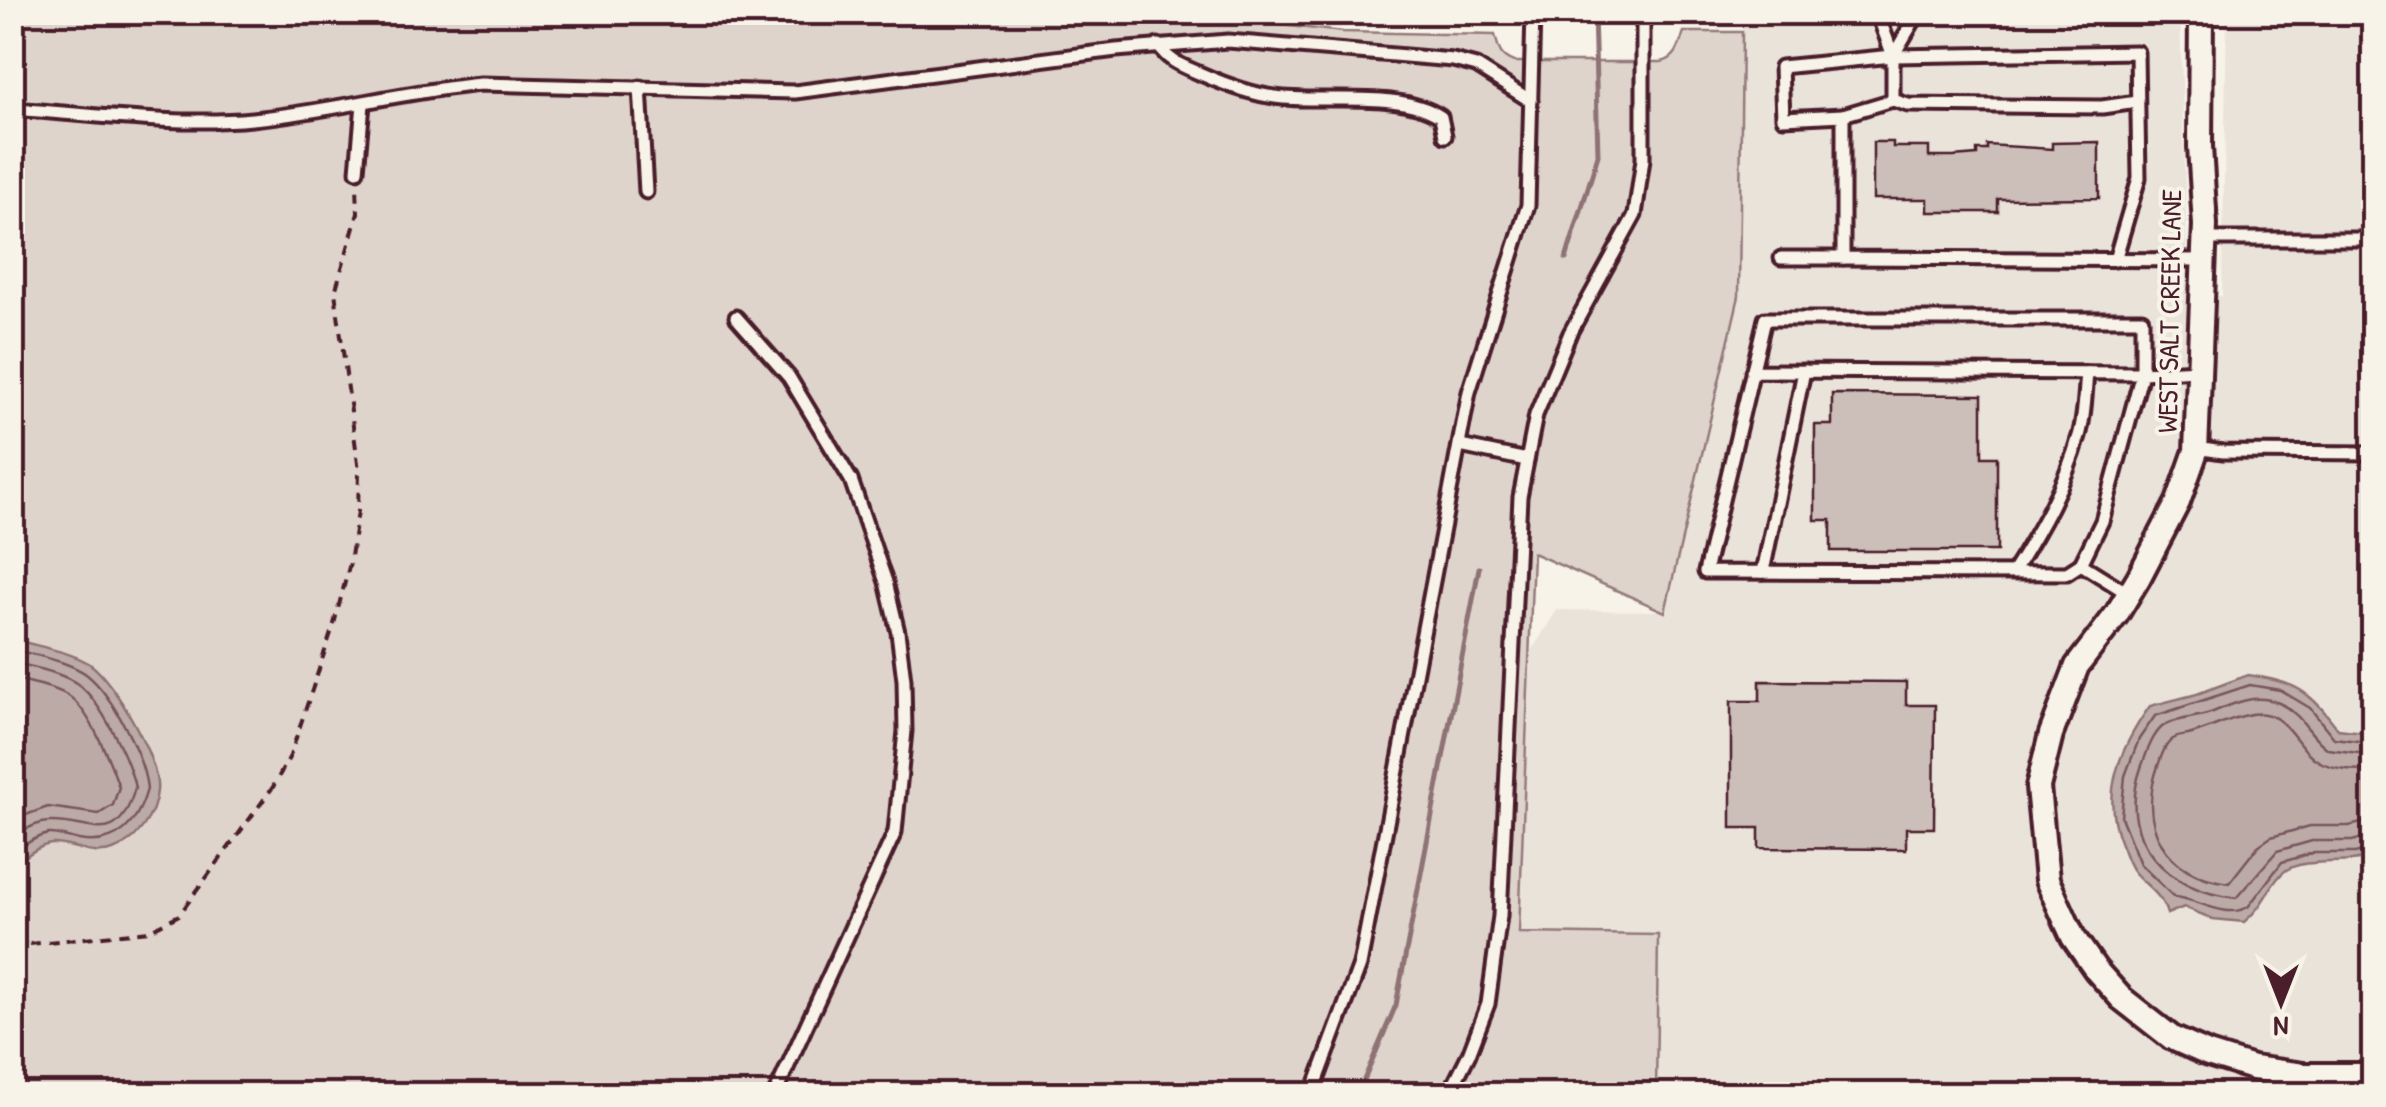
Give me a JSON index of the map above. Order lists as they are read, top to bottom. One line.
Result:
{"streets":{"street":["WEST SALT CREEK LANE"]},"north":"bottom"}
